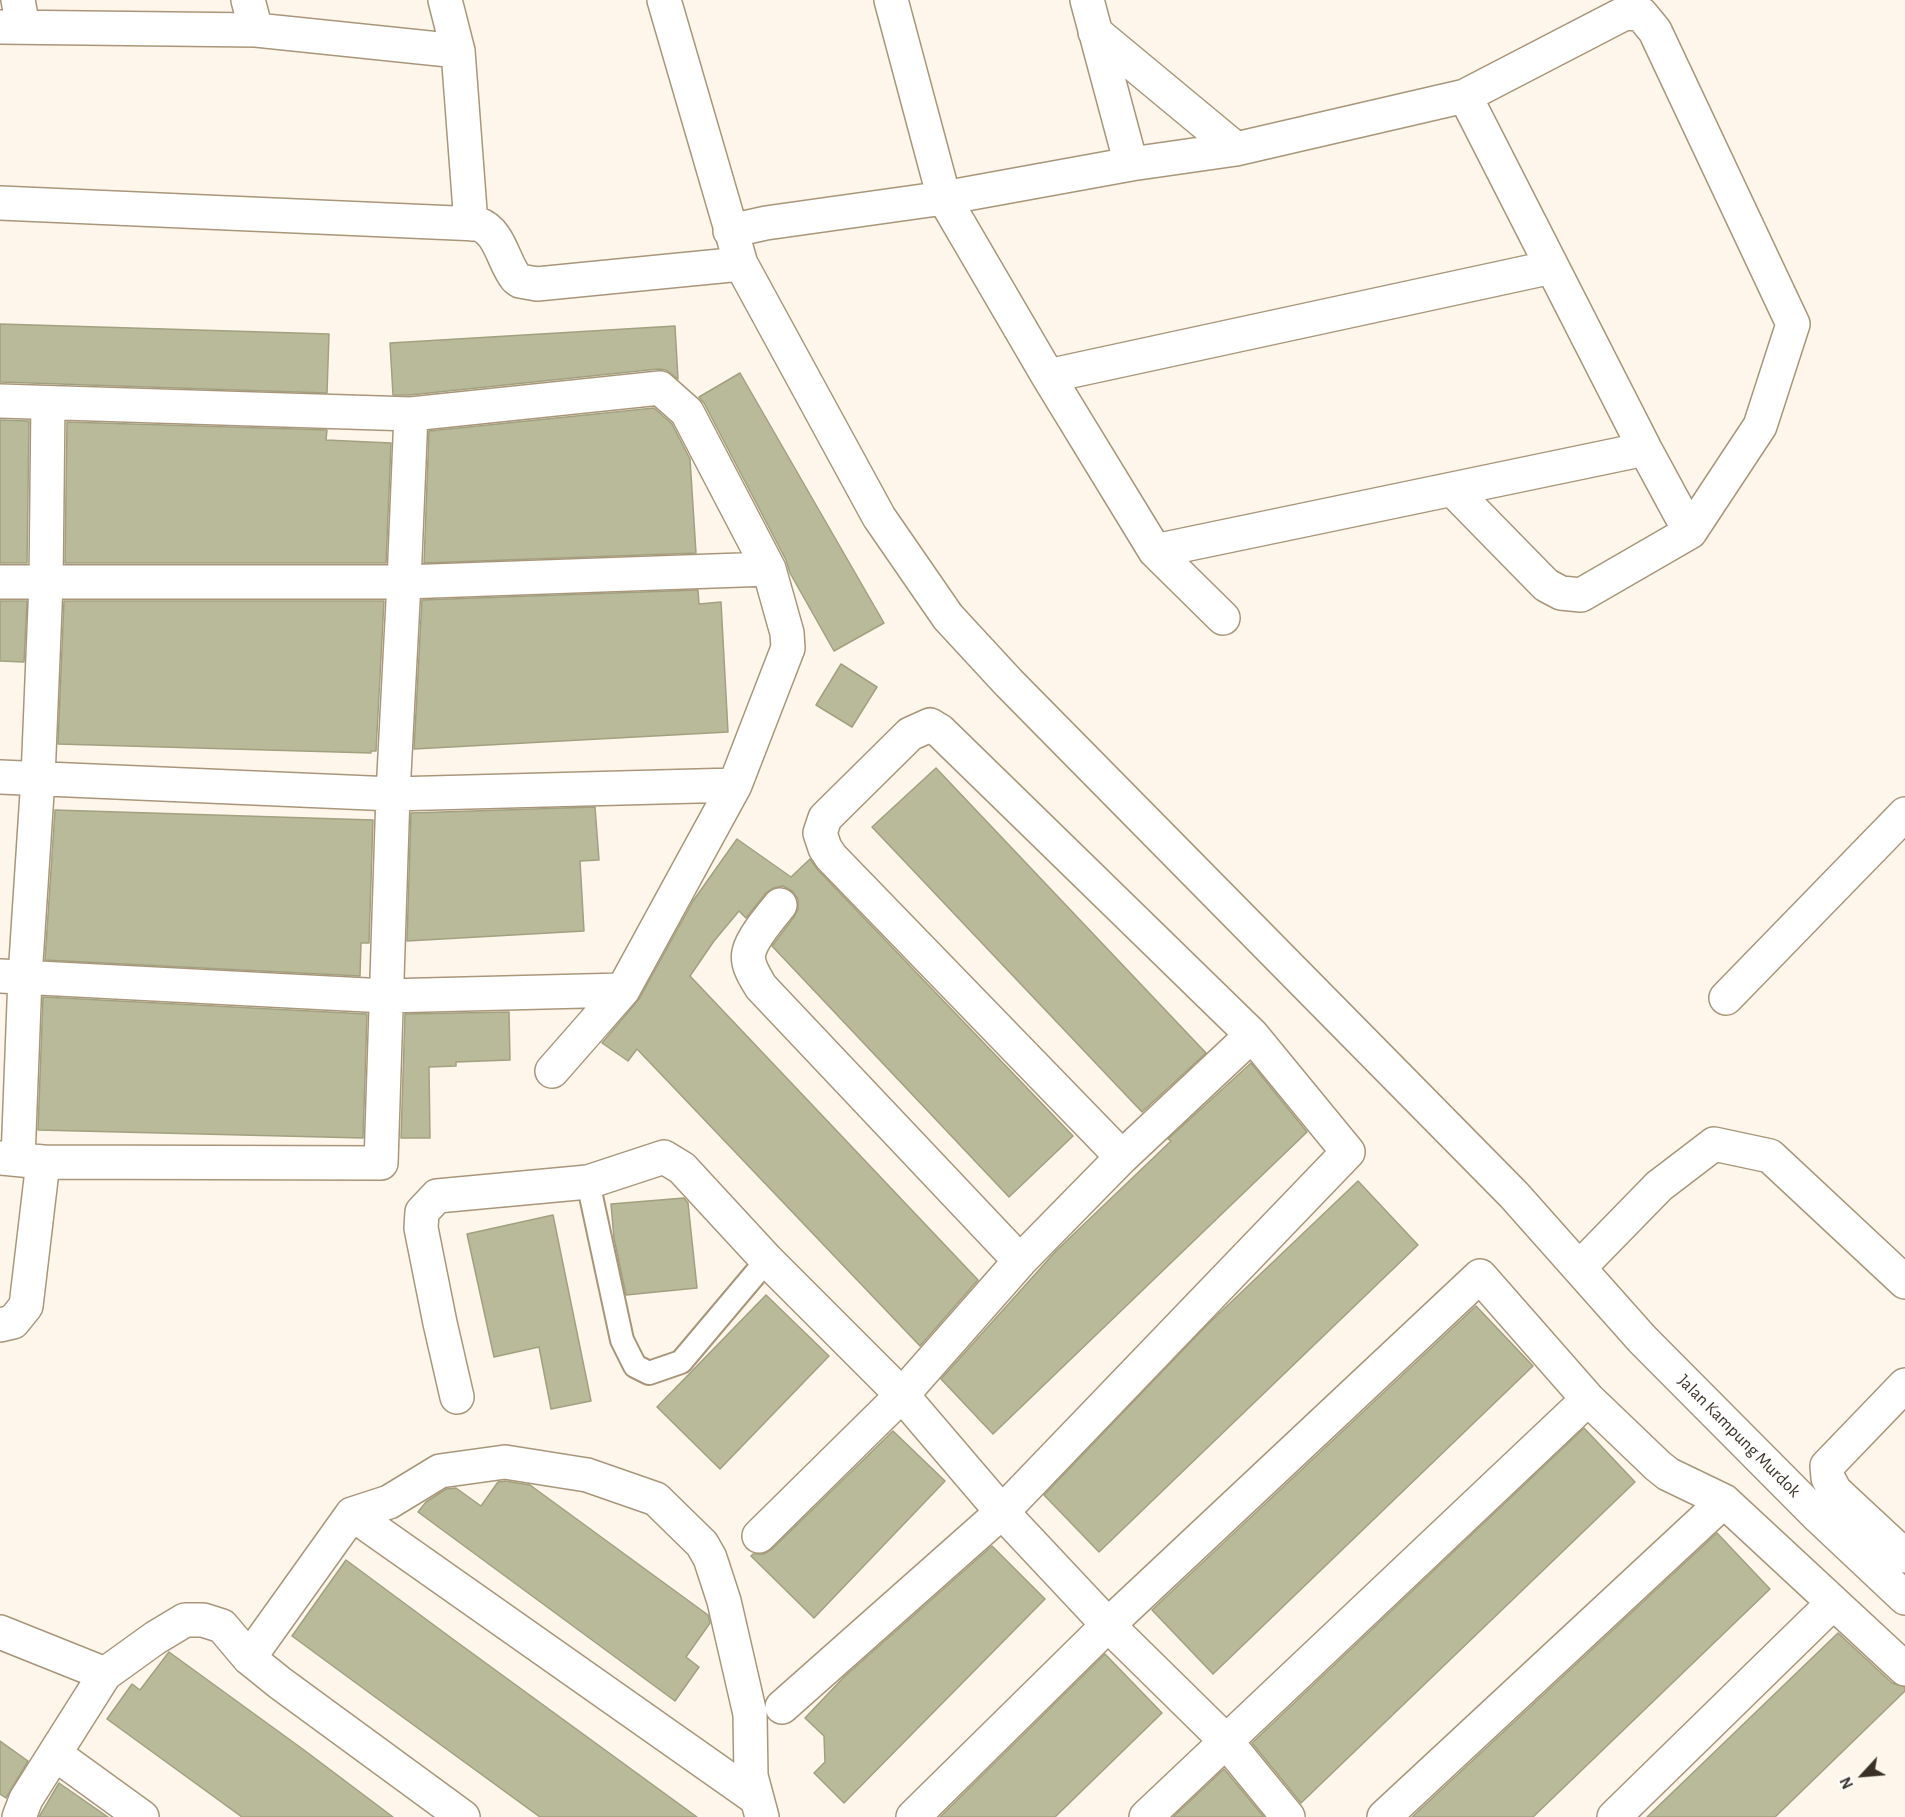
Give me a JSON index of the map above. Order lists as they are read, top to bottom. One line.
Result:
{"streets":{"street":["Jalan Kampung Murdok"]},"north":"bottom left"}
